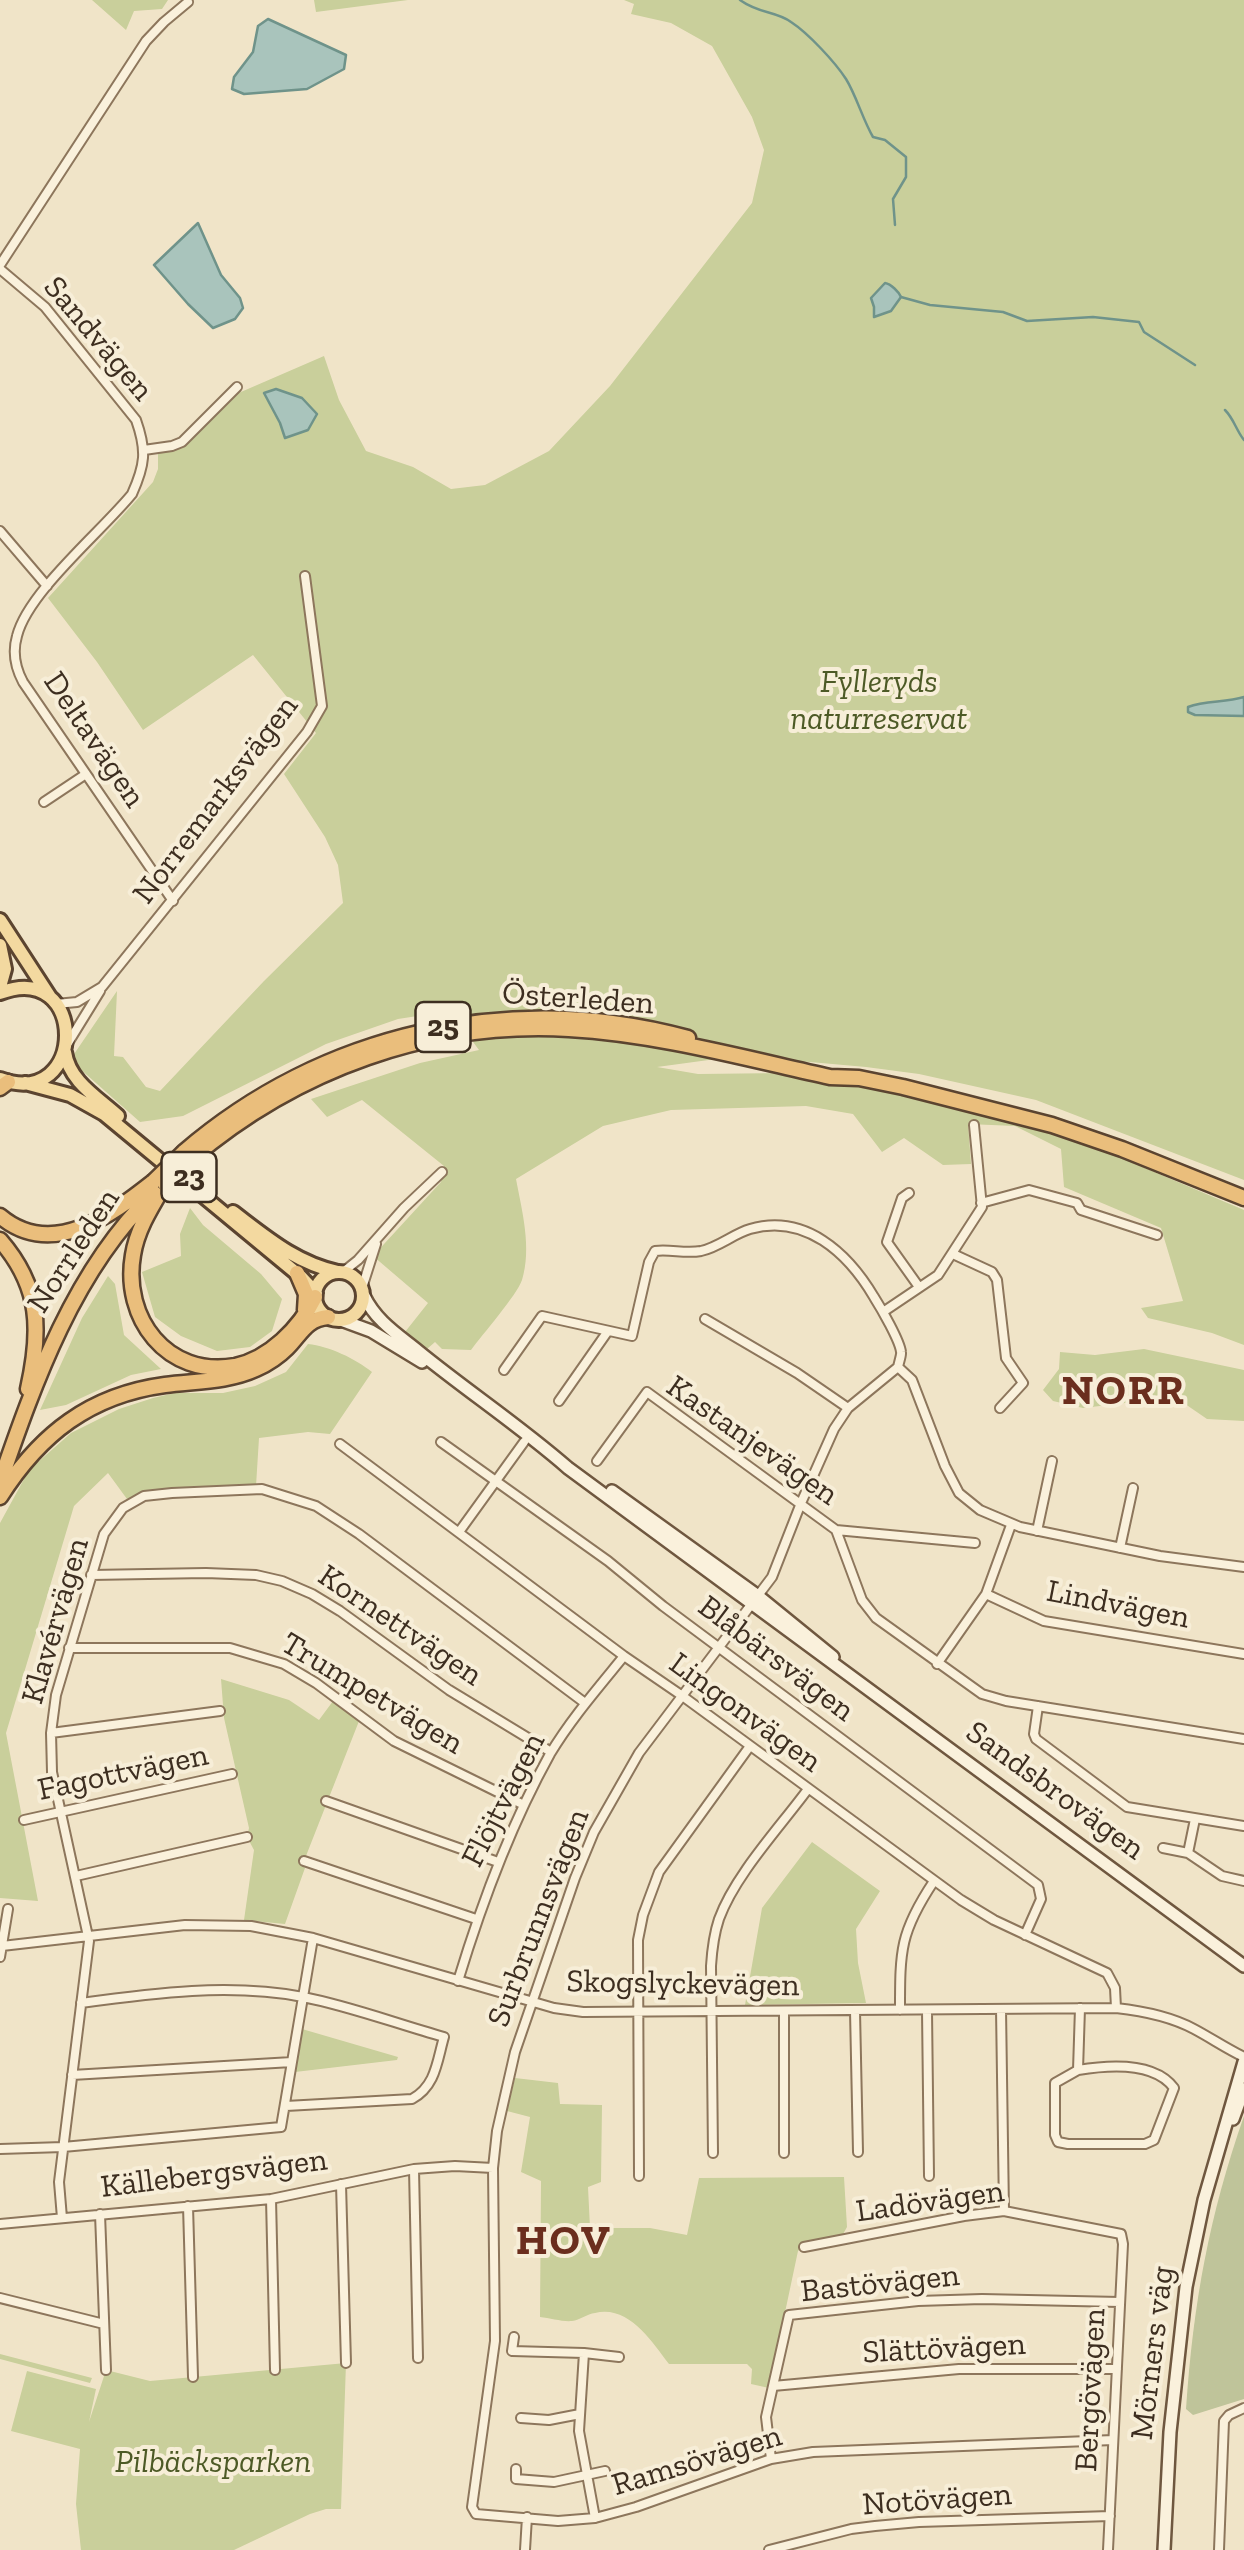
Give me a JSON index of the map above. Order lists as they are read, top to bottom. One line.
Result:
{"streets":{"highway":["Österleden","25","Norrleden"],"main road":["23","Sandsbrovägen","Mörners väg"],"street":["Sandvägen","Deltavägen","Norremarksvägen","Kastanjevägen","Lindvägen","Klavérvägen","Kornettvägen","Blåbärsvägen","Trumpetvägen","Lingonvägen","Fagottvägen","Flöjtvägen","Surbrunnsvägen","Skogslyckevägen","Källebergsvägen","Ladövägen","Bastövägen","Slättövägen","Bergövägen","Ramsövägen","Notövägen"]},"crossings":[["Sandvägen","Deltavägen"],["Deltavägen","Norremarksvägen"],["Norremarksvägen","23"],["Österleden","Norrleden"],["23","Sandsbrovägen"],["Kastanjevägen","Surbrunnsvägen"],["Klavérvägen","Kornettvägen"],["Klavérvägen","Trumpetvägen"],["Klavérvägen","Fagottvägen"],["Klavérvägen","Flöjtvägen"],["Klavérvägen","Skogslyckevägen"],["Klavérvägen","Källebergsvägen"],["Kornettvägen","Flöjtvägen"],["Blåbärsvägen","Lingonvägen"],["Blåbärsvägen","Surbrunnsvägen"],["Trumpetvägen","Flöjtvägen"],["Lingonvägen","Flöjtvägen"],["Lingonvägen","Surbrunnsvägen"],["Lingonvägen","Skogslyckevägen"],["Sandsbrovägen","Surbrunnsvägen"],["Flöjtvägen","Skogslyckevägen"],["Surbrunnsvägen","Skogslyckevägen"],["Surbrunnsvägen","Källebergsvägen"],["Surbrunnsvägen","Ramsövägen"],["Skogslyckevägen","Mörners väg"],["Ladövägen","Bergövägen"],["Bastövägen","Slättövägen"],["Bastövägen","Bergövägen"],["Bastövägen","Ramsövägen"],["Slättövägen","Bergövägen"],["Bergövägen","Ramsövägen"],["Bergövägen","Notövägen"]],"districts":["NORR","HOV"],"parks":["Fylleryds naturreservat","Pilbäcksparken"]}
